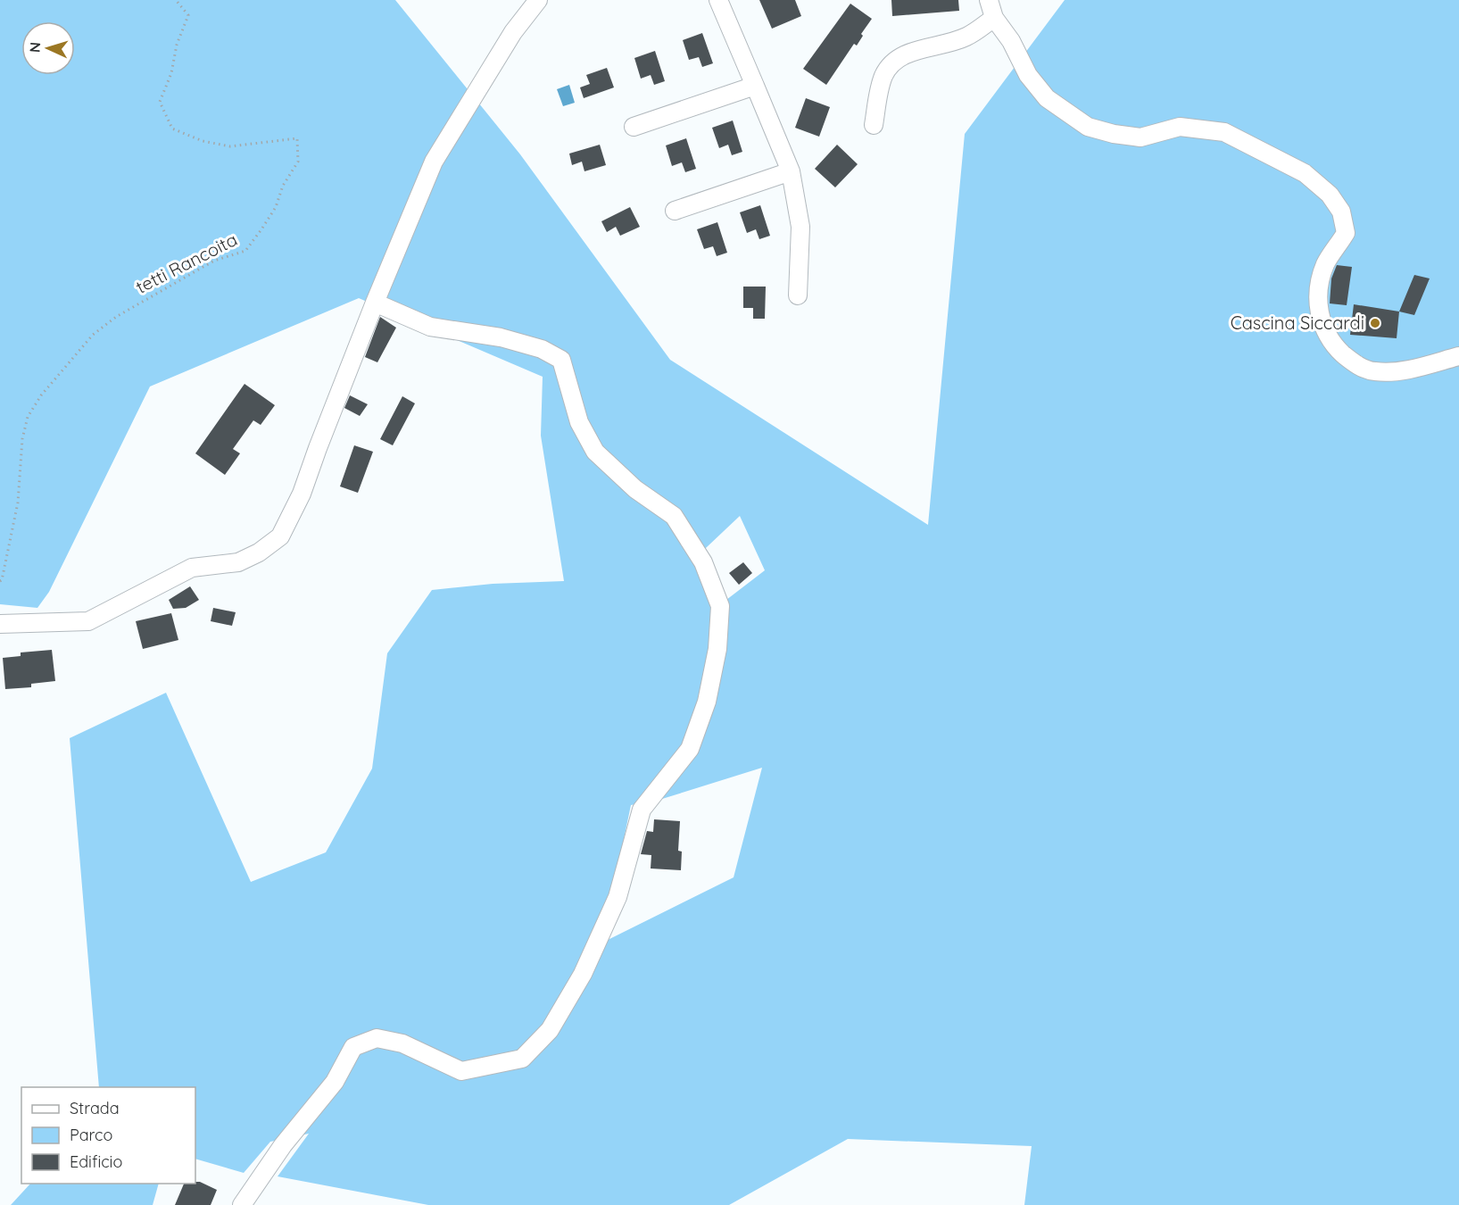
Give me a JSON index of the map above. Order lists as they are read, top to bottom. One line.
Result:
{"streets":{"path":["tetti Rancoita"]},"places":["Cascina Siccardi"],"legend":["Strada","Parco","Edificio"],"north":"left"}
